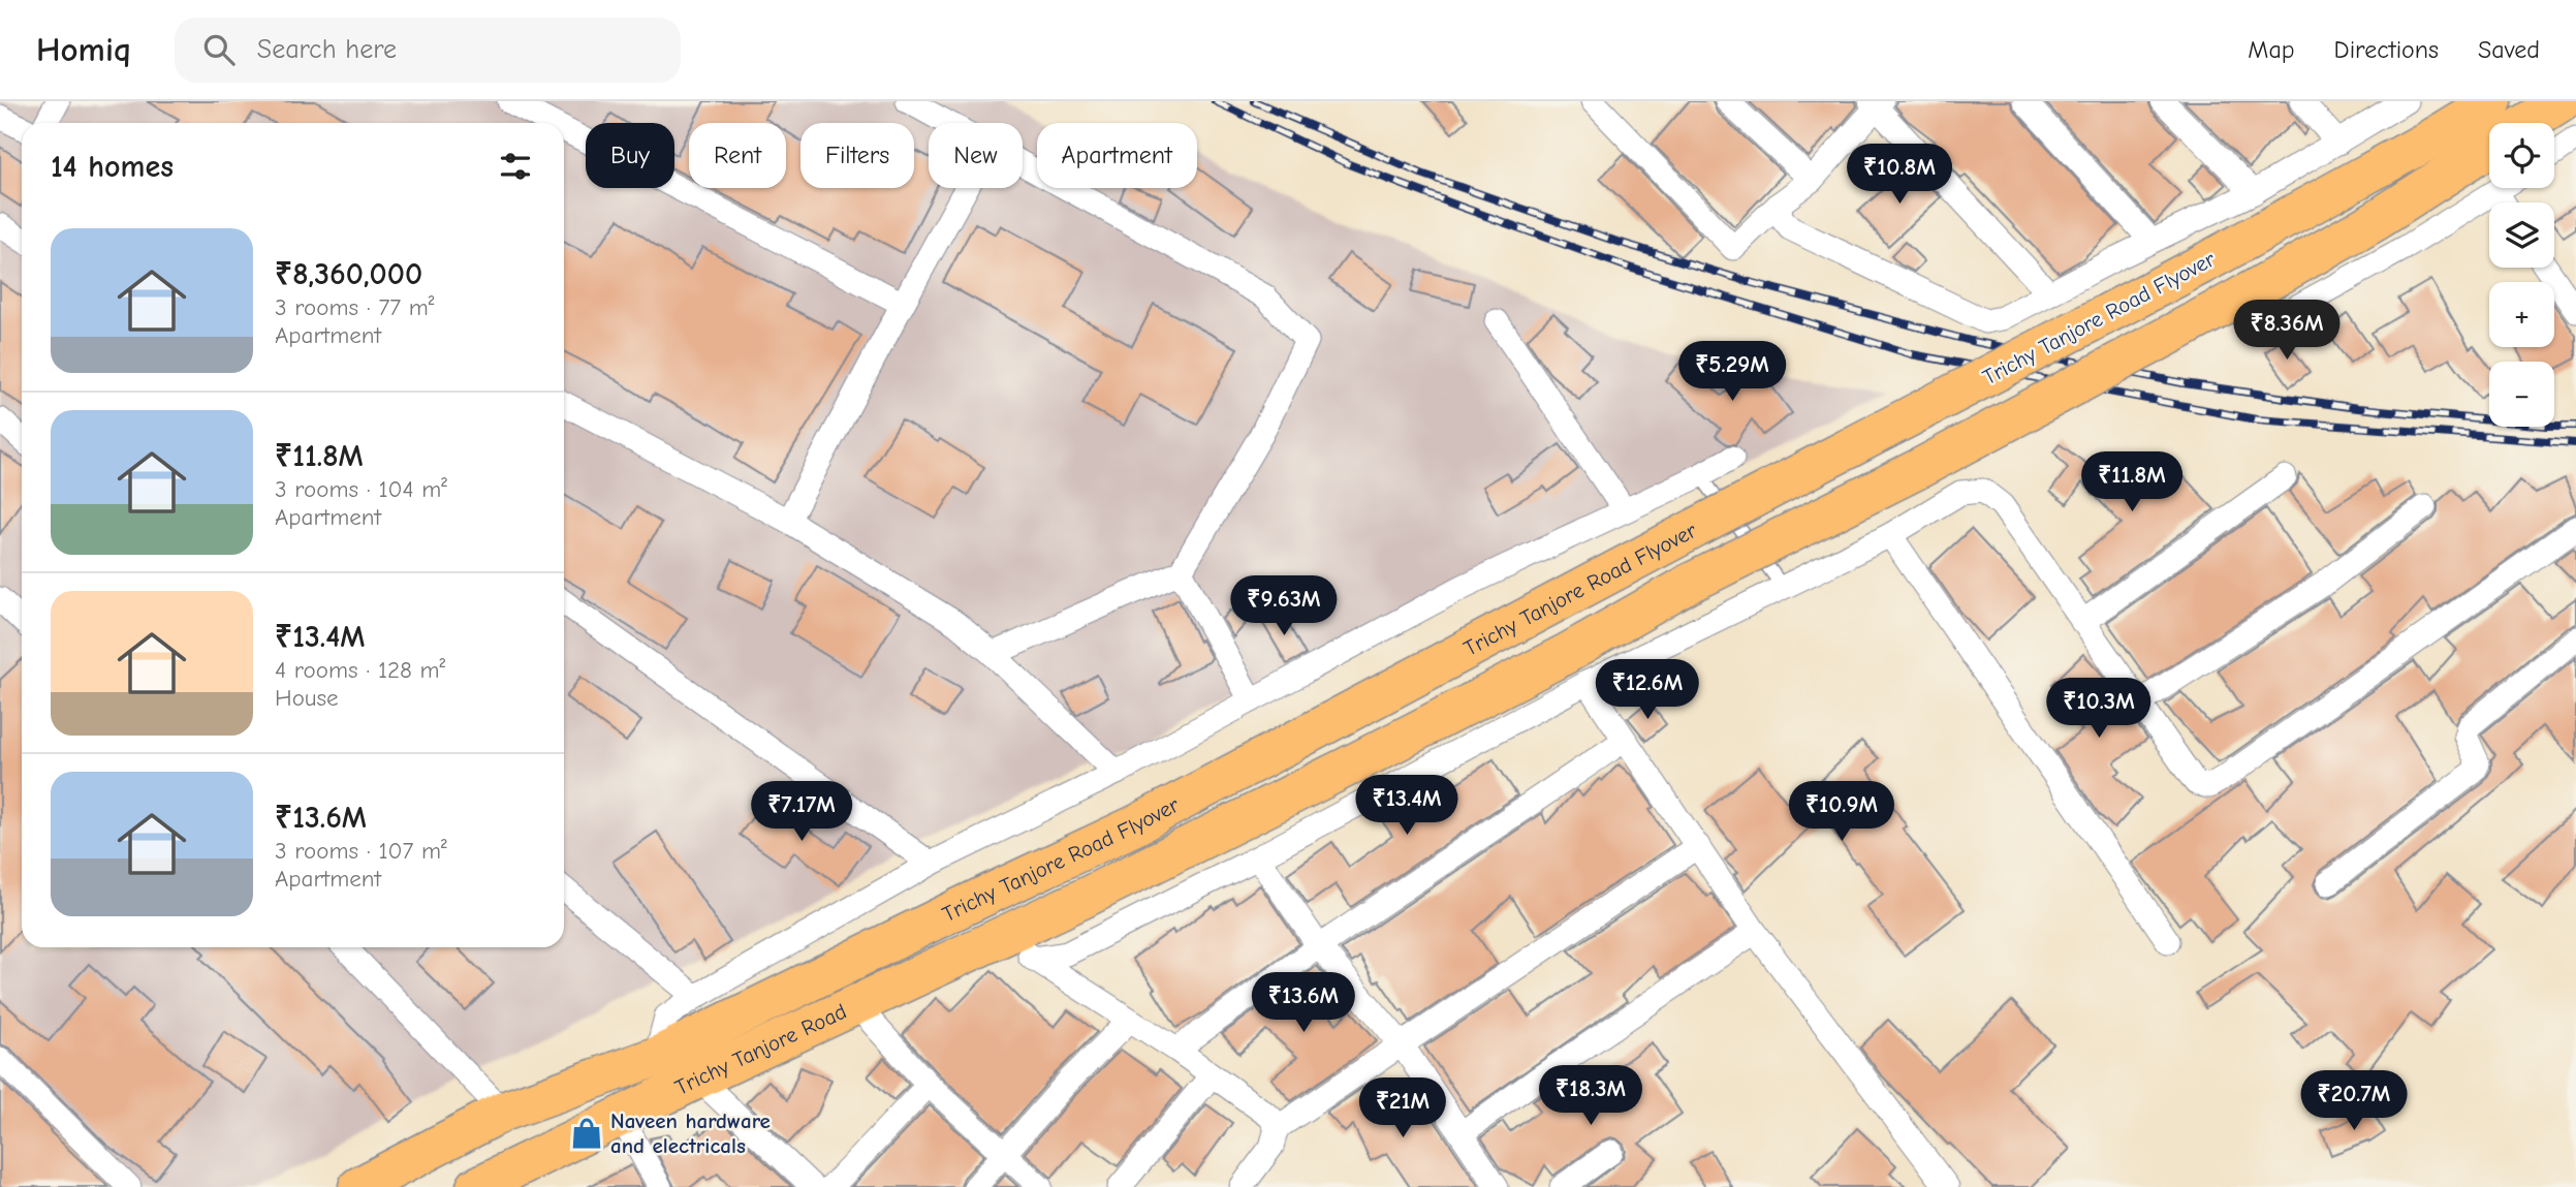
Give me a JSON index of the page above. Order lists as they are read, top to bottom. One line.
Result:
{"streets":{"highway":["Trichy Tanjore Road Flyover","Trichy Tanjore Road"]},"crossings":[["Trichy Tanjore Road Flyover","Trichy Tanjore Road"]],"places":{"shop":["Naveen hardware and electricals"]},"page":{"header":"Homiq","search":"Search here","nav":["Map","Directions","Saved"],"map_buttons":["+","−"],"chip":["Buy","Rent","Filters","New","Apartment"],"heading":"14 homes","price":["₹10.8M","₹8.36M","₹5.29M","₹11.8M","₹9.63M","₹12.6M","₹10.3M","₹13.4M","₹7.17M","₹10.9M","₹13.6M","₹18.3M","₹20.7M","₹21M"],"list":[{"name":"₹8,360,000","note":"3 rooms · 77 m² · Apartment"},{"name":"₹11.8M","note":"3 rooms · 104 m² · Apartment"},{"name":"₹13.4M","note":"4 rooms · 128 m² · House"},{"name":"₹13.6M","note":"3 rooms · 107 m² · Apartment"}]}}
